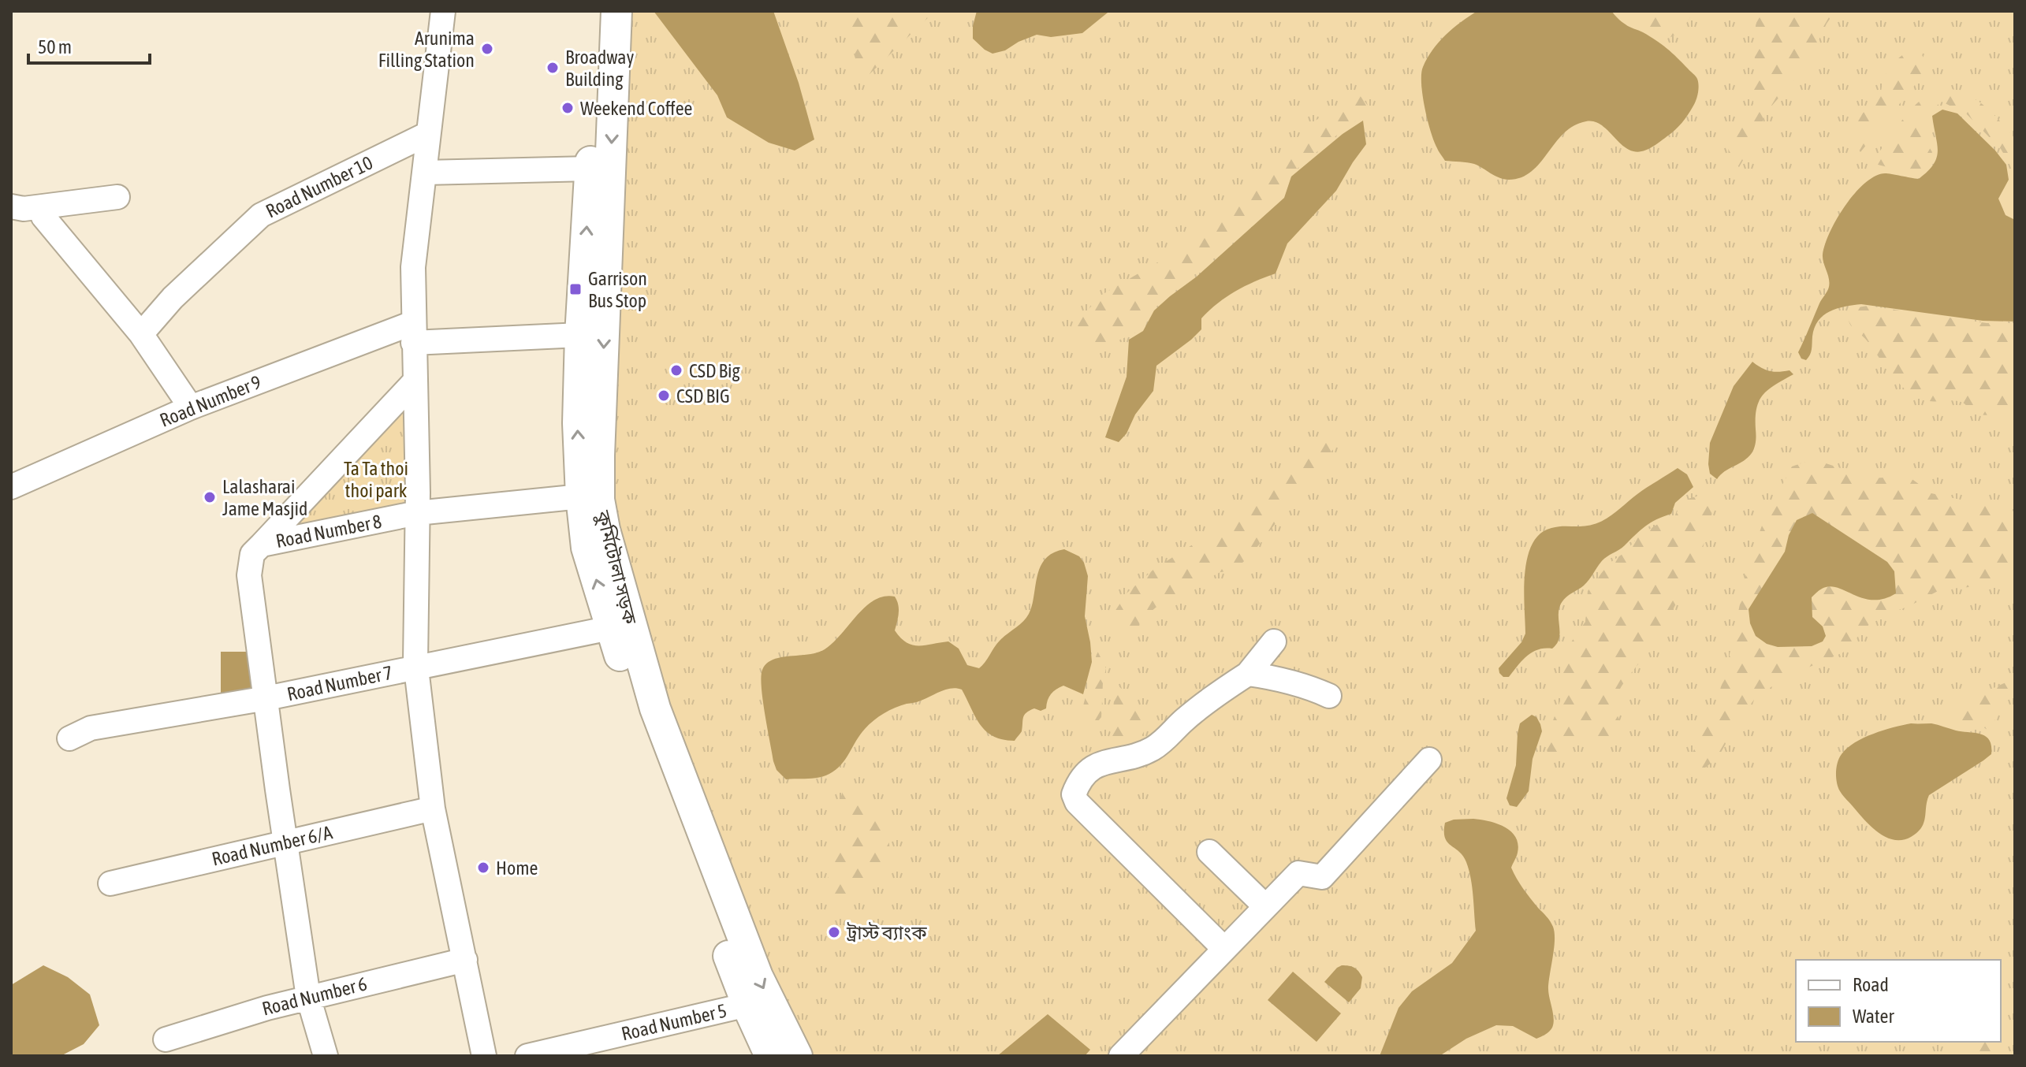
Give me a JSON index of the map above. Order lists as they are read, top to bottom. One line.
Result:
{"streets":{"main road":["কুর্মিটোলা সড়ক"],"street":["Road Number 10","Road Number 9","Road Number 8","Road Number 7","Road Number 6/A","Road Number 6","Road Number 5"]},"crossings":[["Road Number 9","কুর্মিটোলা সড়ক"],["Road Number 8","কুর্মিটোলা সড়ক"],["কুর্মিটোলা সড়ক","Road Number 7"],["কুর্মিটোলা সড়ক","Road Number 5"]],"parks":["Ta Ta thoi thoi park"],"places":{"other":["Arunima Filling Station","Broadway Building","Weekend Coffee","CSD Big","CSD BIG","Lalasharai Jame Masjid","Home","ট্রাস্ট ব্যাংক"],"transit":["Garrison Bus Stop"]},"legend":["Road","Water"],"scale_bar":"50 m"}
